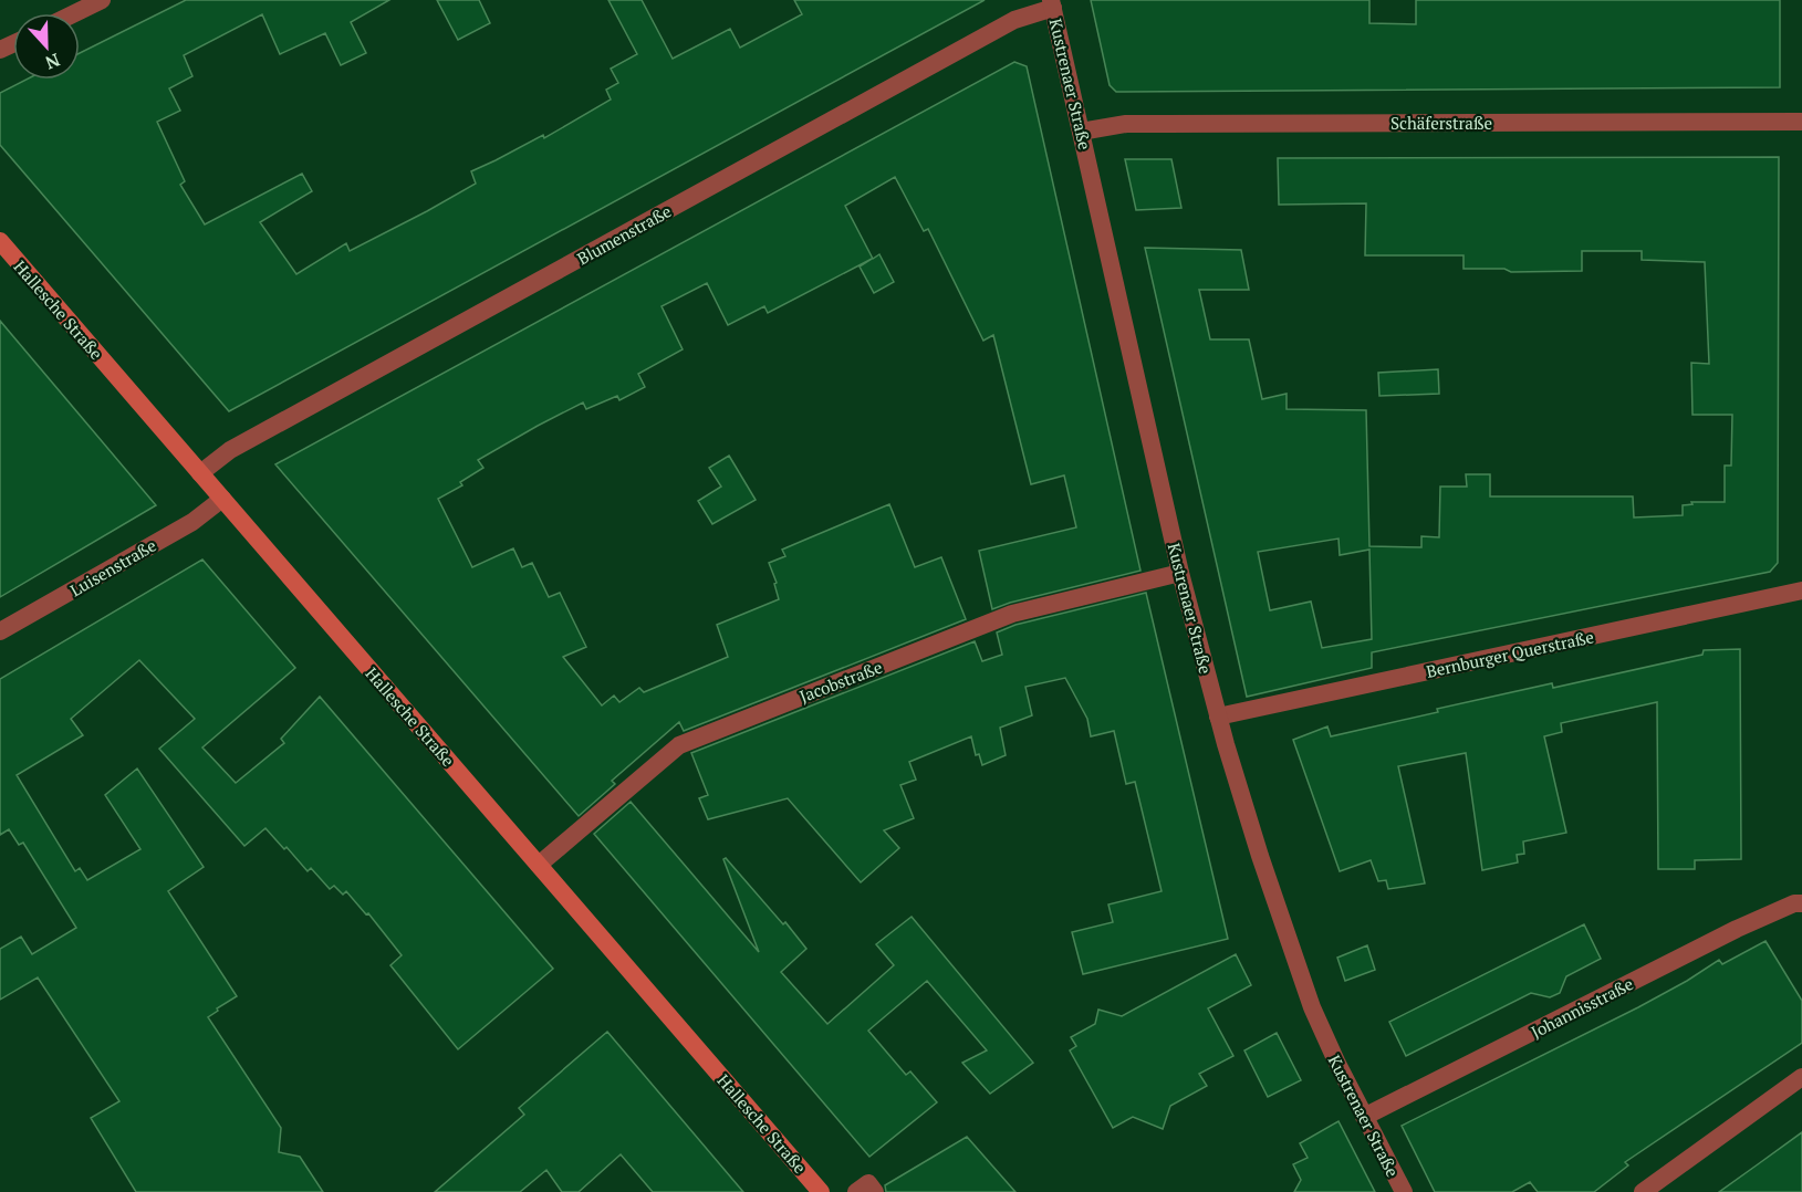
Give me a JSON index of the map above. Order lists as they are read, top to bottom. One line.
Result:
{"streets":{"main road":["Hallesche Straße"],"street":["Kustrenaer Straße","Schäferstraße","Blumenstraße","Luisenstraße","Bernburger Querstraße","Jacobstraße","Johannisstraße"]},"crossings":[["Kustrenaer Straße","Schäferstraße"],["Kustrenaer Straße","Blumenstraße"],["Kustrenaer Straße","Bernburger Querstraße"],["Kustrenaer Straße","Jacobstraße"],["Kustrenaer Straße","Johannisstraße"],["Blumenstraße","Hallesche Straße"],["Hallesche Straße","Luisenstraße"],["Hallesche Straße","Jacobstraße"]],"north":"bottom"}
